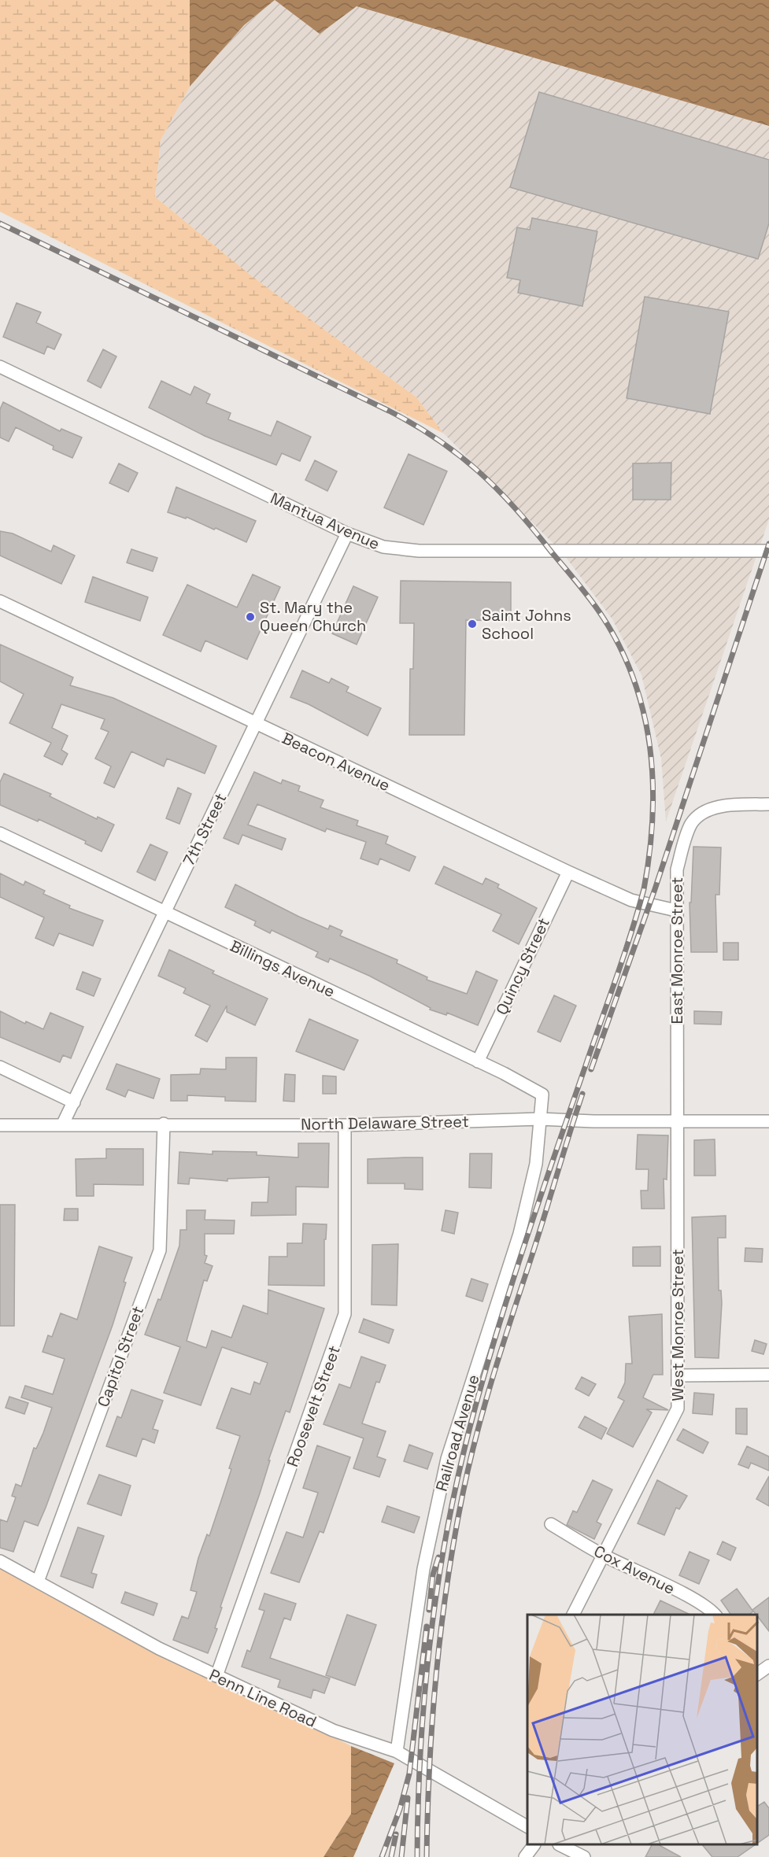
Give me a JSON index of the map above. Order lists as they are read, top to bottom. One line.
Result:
{"streets":{"street":["Mantua Avenue","Beacon Avenue","7th Street","East Monroe Street","Quincy Street","Billings Avenue","North Delaware Street","West Monroe Street","Capitol Street","Roosevelt Street","Railroad Avenue","Cox Avenue","Penn Line Road"]},"crossings":[["Mantua Avenue","7th Street"],["Beacon Avenue","7th Street"],["Beacon Avenue","East Monroe Street"],["Beacon Avenue","Quincy Street"],["7th Street","Billings Avenue"],["7th Street","North Delaware Street"],["East Monroe Street","North Delaware Street"],["East Monroe Street","West Monroe Street"],["Quincy Street","Billings Avenue"],["Billings Avenue","North Delaware Street"],["Billings Avenue","Railroad Avenue"],["North Delaware Street","West Monroe Street"],["North Delaware Street","Capitol Street"],["North Delaware Street","Roosevelt Street"],["North Delaware Street","Railroad Avenue"],["West Monroe Street","Cox Avenue"],["Capitol Street","Penn Line Road"],["Roosevelt Street","Penn Line Road"],["Railroad Avenue","Penn Line Road"]],"places":["St. Mary the Queen Church","Saint Johns School"]}
